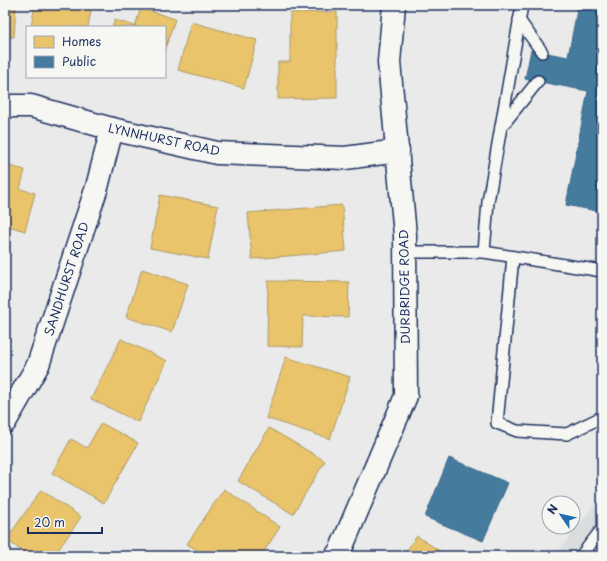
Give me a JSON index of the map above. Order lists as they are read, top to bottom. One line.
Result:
{"streets":{"street":["LYNNHURST ROAD","SANDHURST ROAD","DURBRIDGE ROAD"]},"crossings":[["LYNNHURST ROAD","SANDHURST ROAD"],["LYNNHURST ROAD","DURBRIDGE ROAD"]],"legend":["Homes","Public"],"scale_bar":"20 m","north":"top left"}
